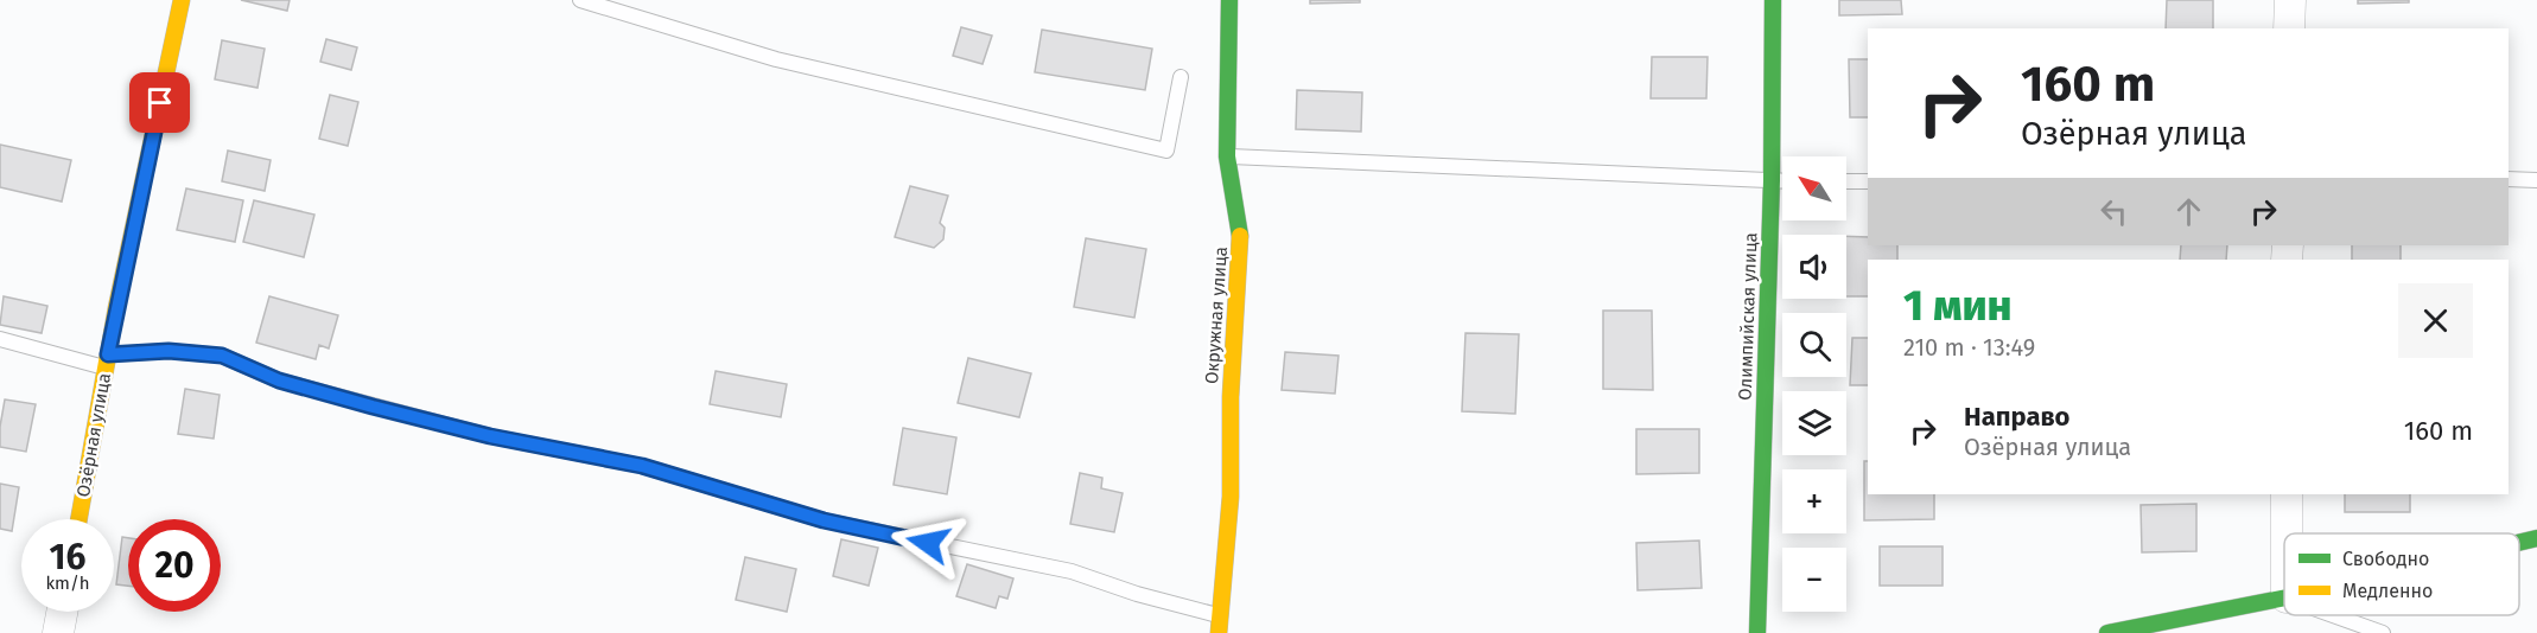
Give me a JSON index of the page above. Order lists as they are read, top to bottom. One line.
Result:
{"streets":{"street":["Окружная улица","Олимпийская улица","Озёрная улица"]},"legend":["Свободно","Медленно"],"north":"top left","page":{"turn":["160 m","Озёрная улица"],"map_buttons":["+","−"],"heading":["1 мин","210 m · 13:49"],"list":[{"name":"Направо","note":"Озёрная улица","value":"160 m"}],"speed":"16 km/h","limit":"20"}}
